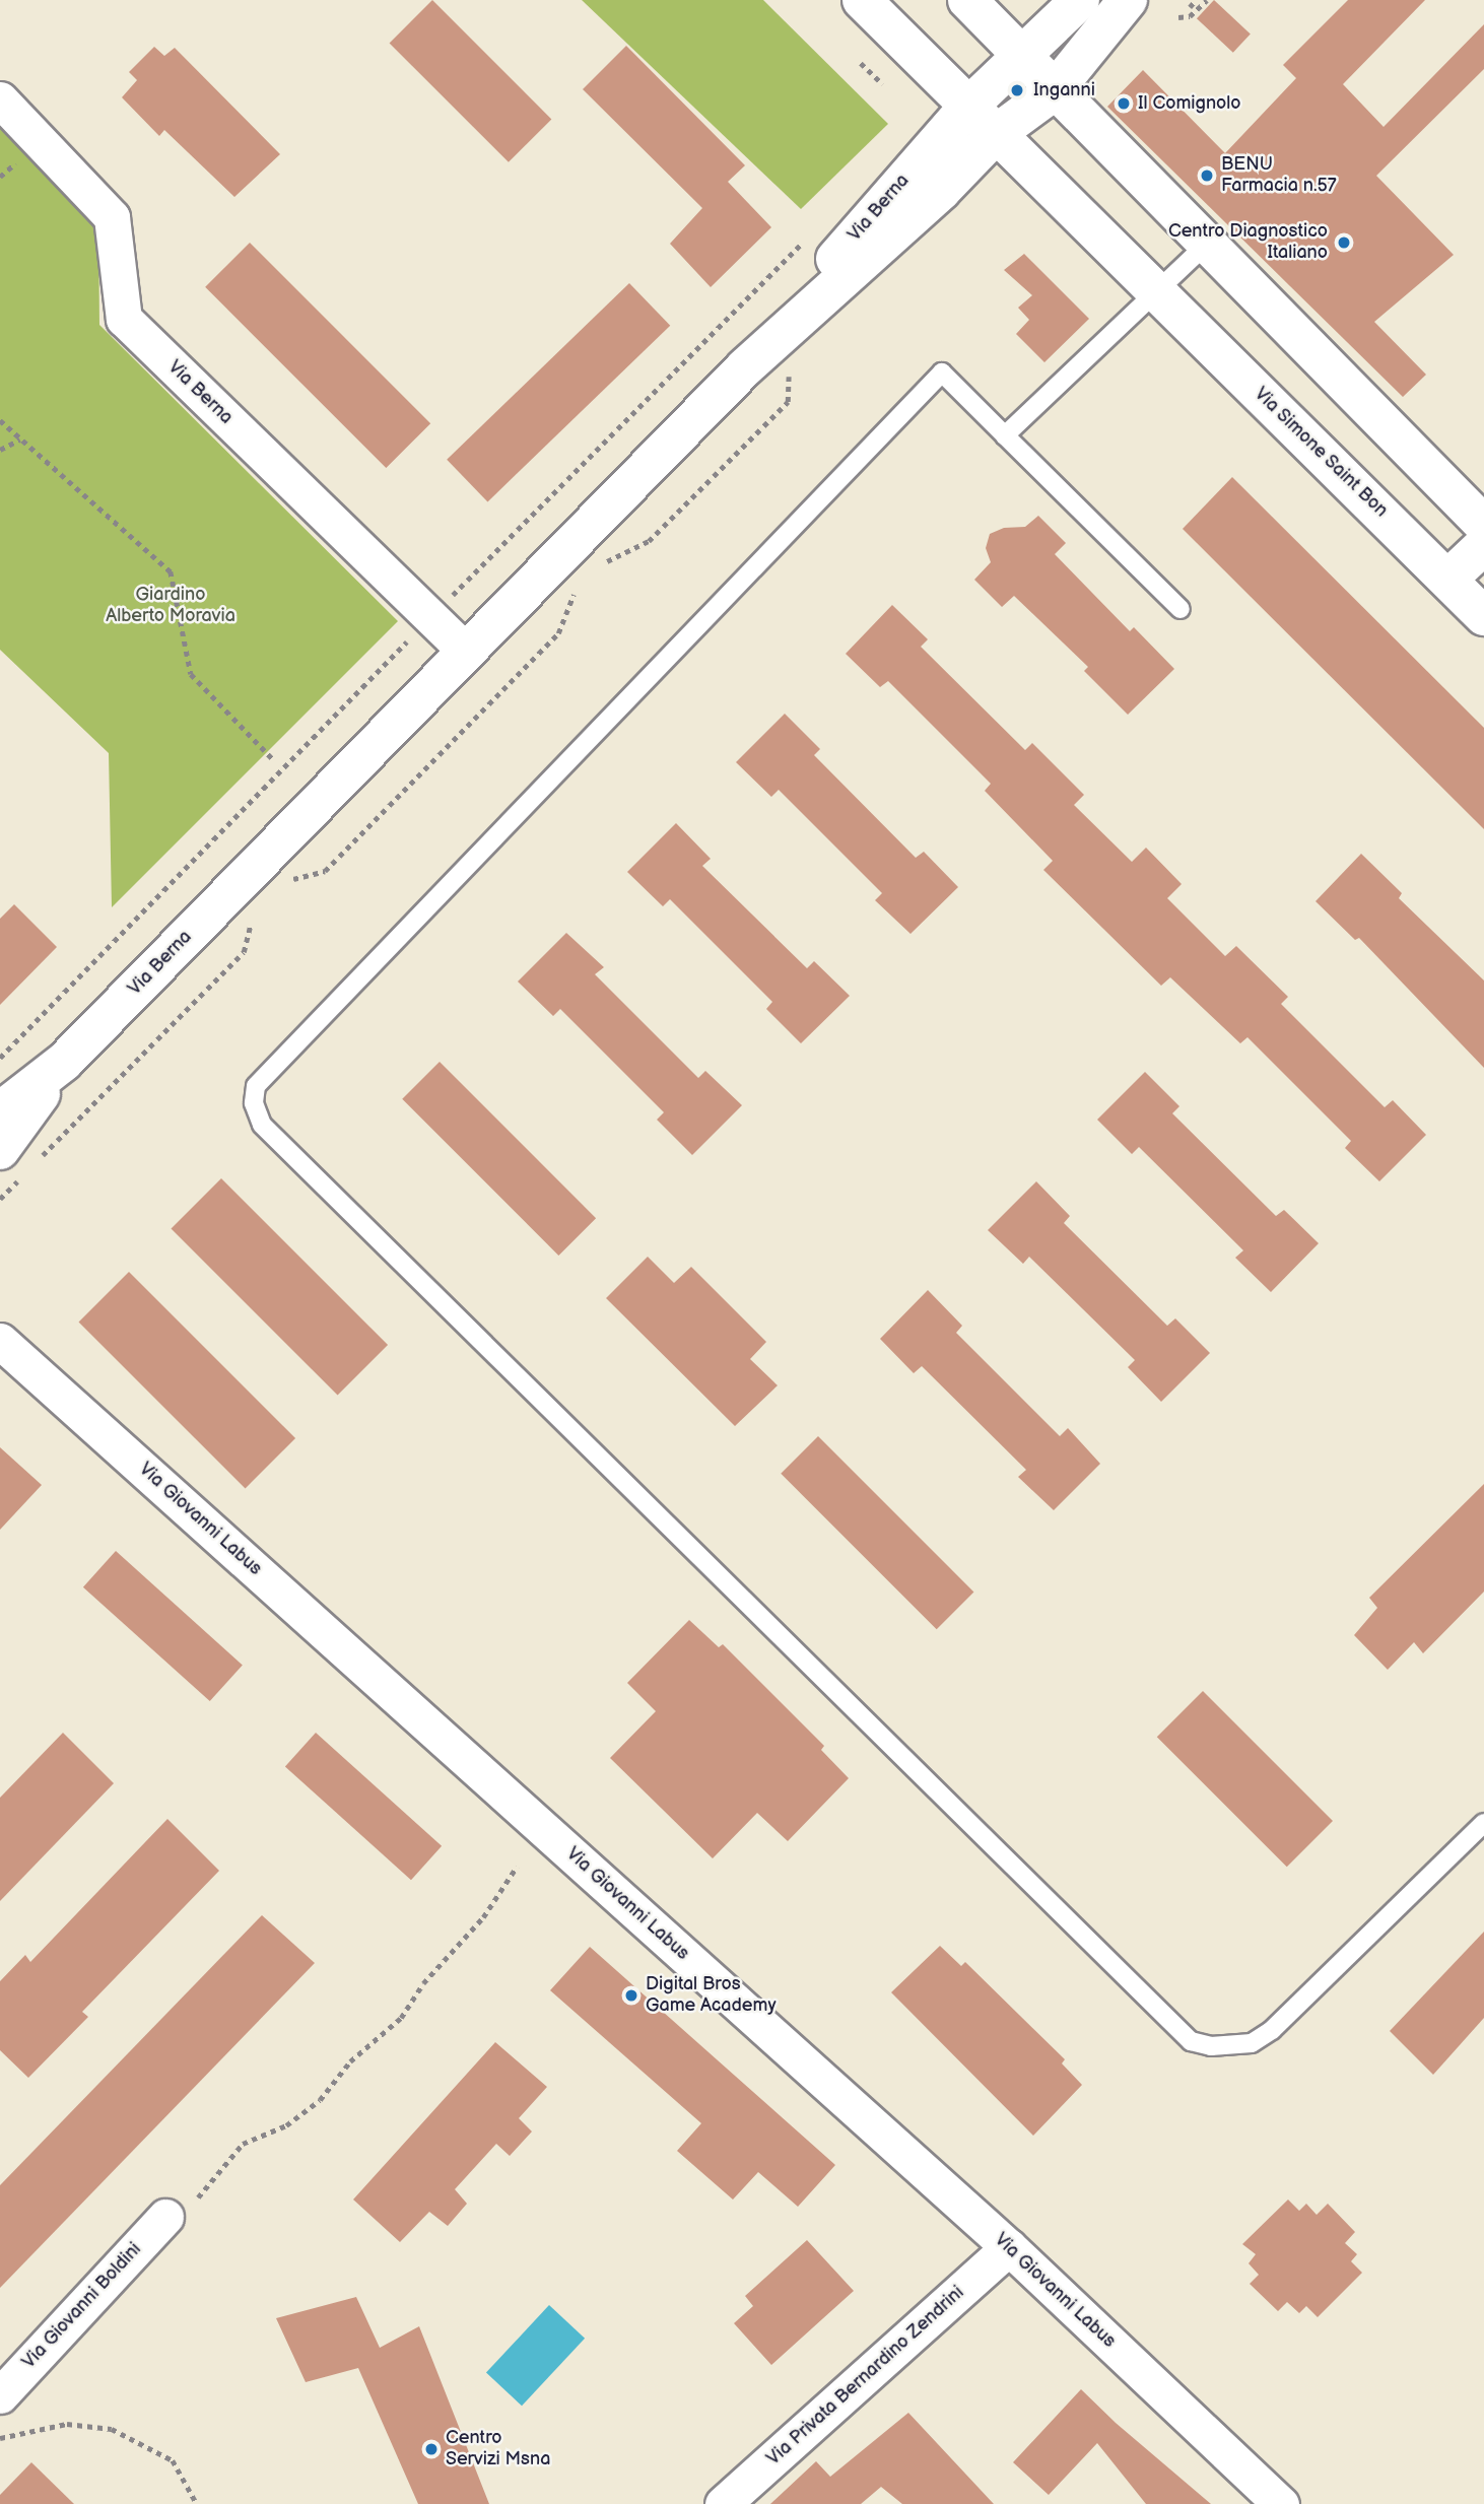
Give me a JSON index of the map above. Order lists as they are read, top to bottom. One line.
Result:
{"streets":{"main road":["Via Berna","Via Simone Saint Bon"],"street":["Via Giovanni Labus","Via Giovanni Boldini","Via Privata Bernardino Zendrini"]},"crossings":[["Via Berna","Via Simone Saint Bon"],["Via Giovanni Labus","Via Privata Bernardino Zendrini"]],"parks":["Giardino Alberto Moravia"],"places":["Inganni","Il Comignolo","BENU Farmacia n.57","Centro Diagnostico Italiano","Digital Bros Game Academy","Centro Servizi Msna"]}
